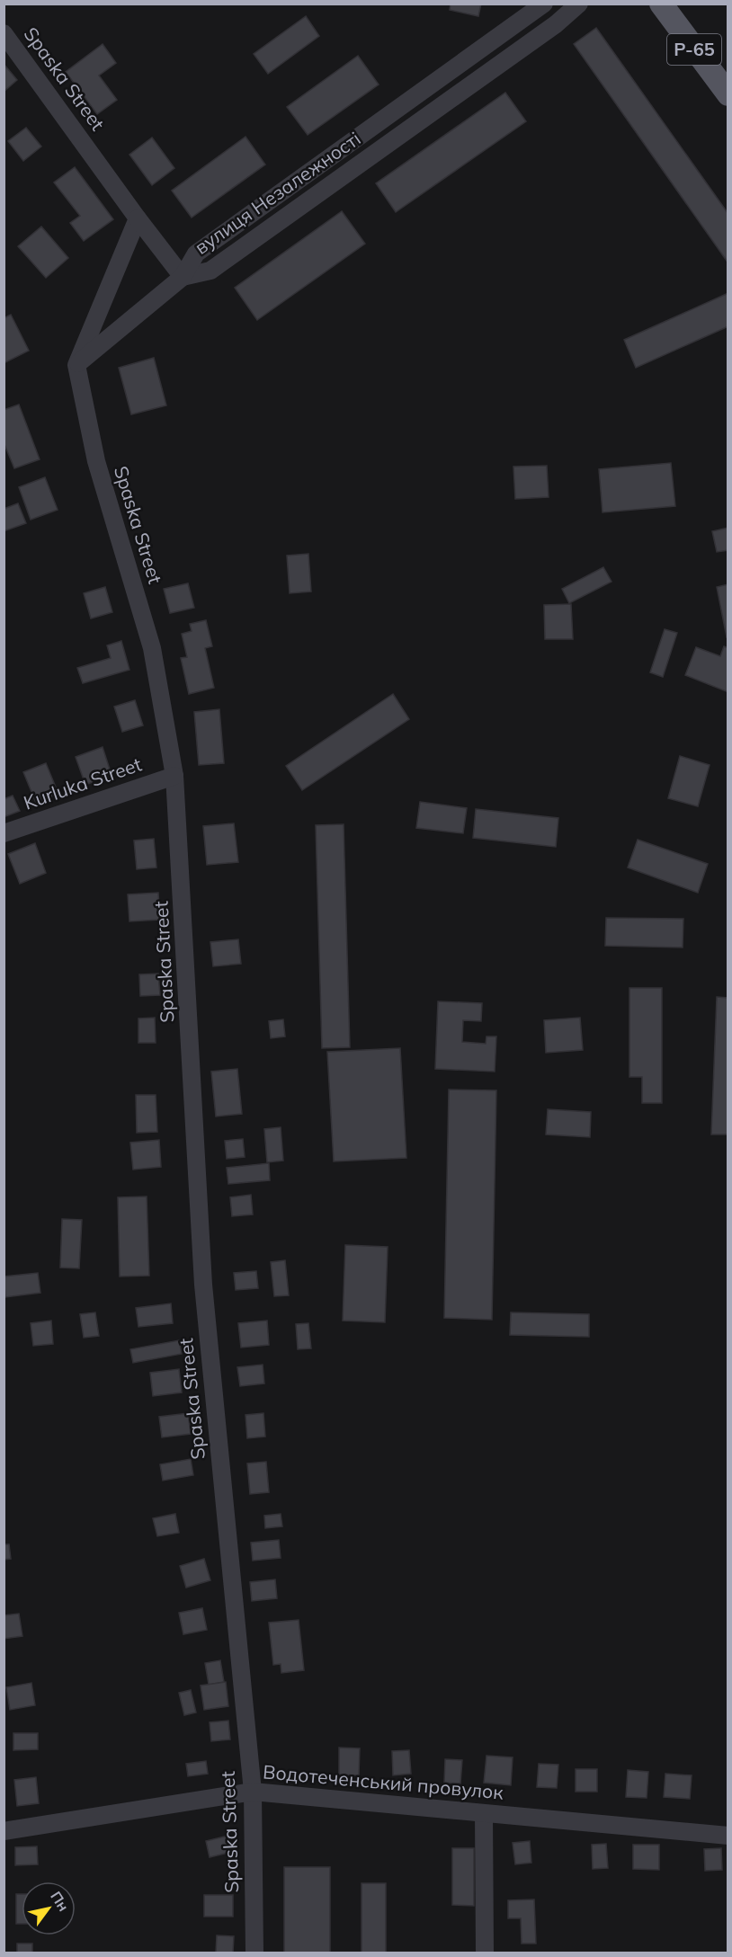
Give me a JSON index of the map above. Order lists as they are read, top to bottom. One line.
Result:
{"streets":{"main road":["Р-65"],"street":["Spaska Street","вулиця Незалежності","Kurluka Street","Водотеченський провулок"]},"crossings":[["Spaska Street","вулиця Незалежності"],["Spaska Street","Kurluka Street"],["Spaska Street","Водотеченський провулок"]],"north":"top right"}
